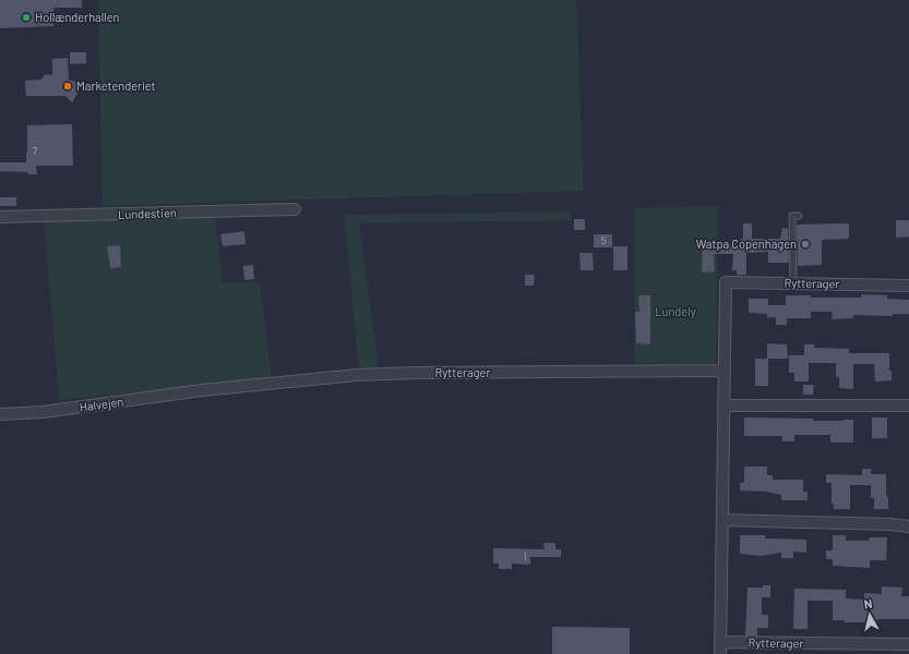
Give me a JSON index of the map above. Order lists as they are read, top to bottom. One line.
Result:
{"streets":{"street":["Lundestien","Rytterager","Halvejen"]},"crossings":[["Rytterager","Halvejen"]],"parks":["Lundely"],"places":["Hollænderhallen","Marketenderiet","Watpa Copenhagen"],"house_numbers":["7","5","1"],"north":"top"}
